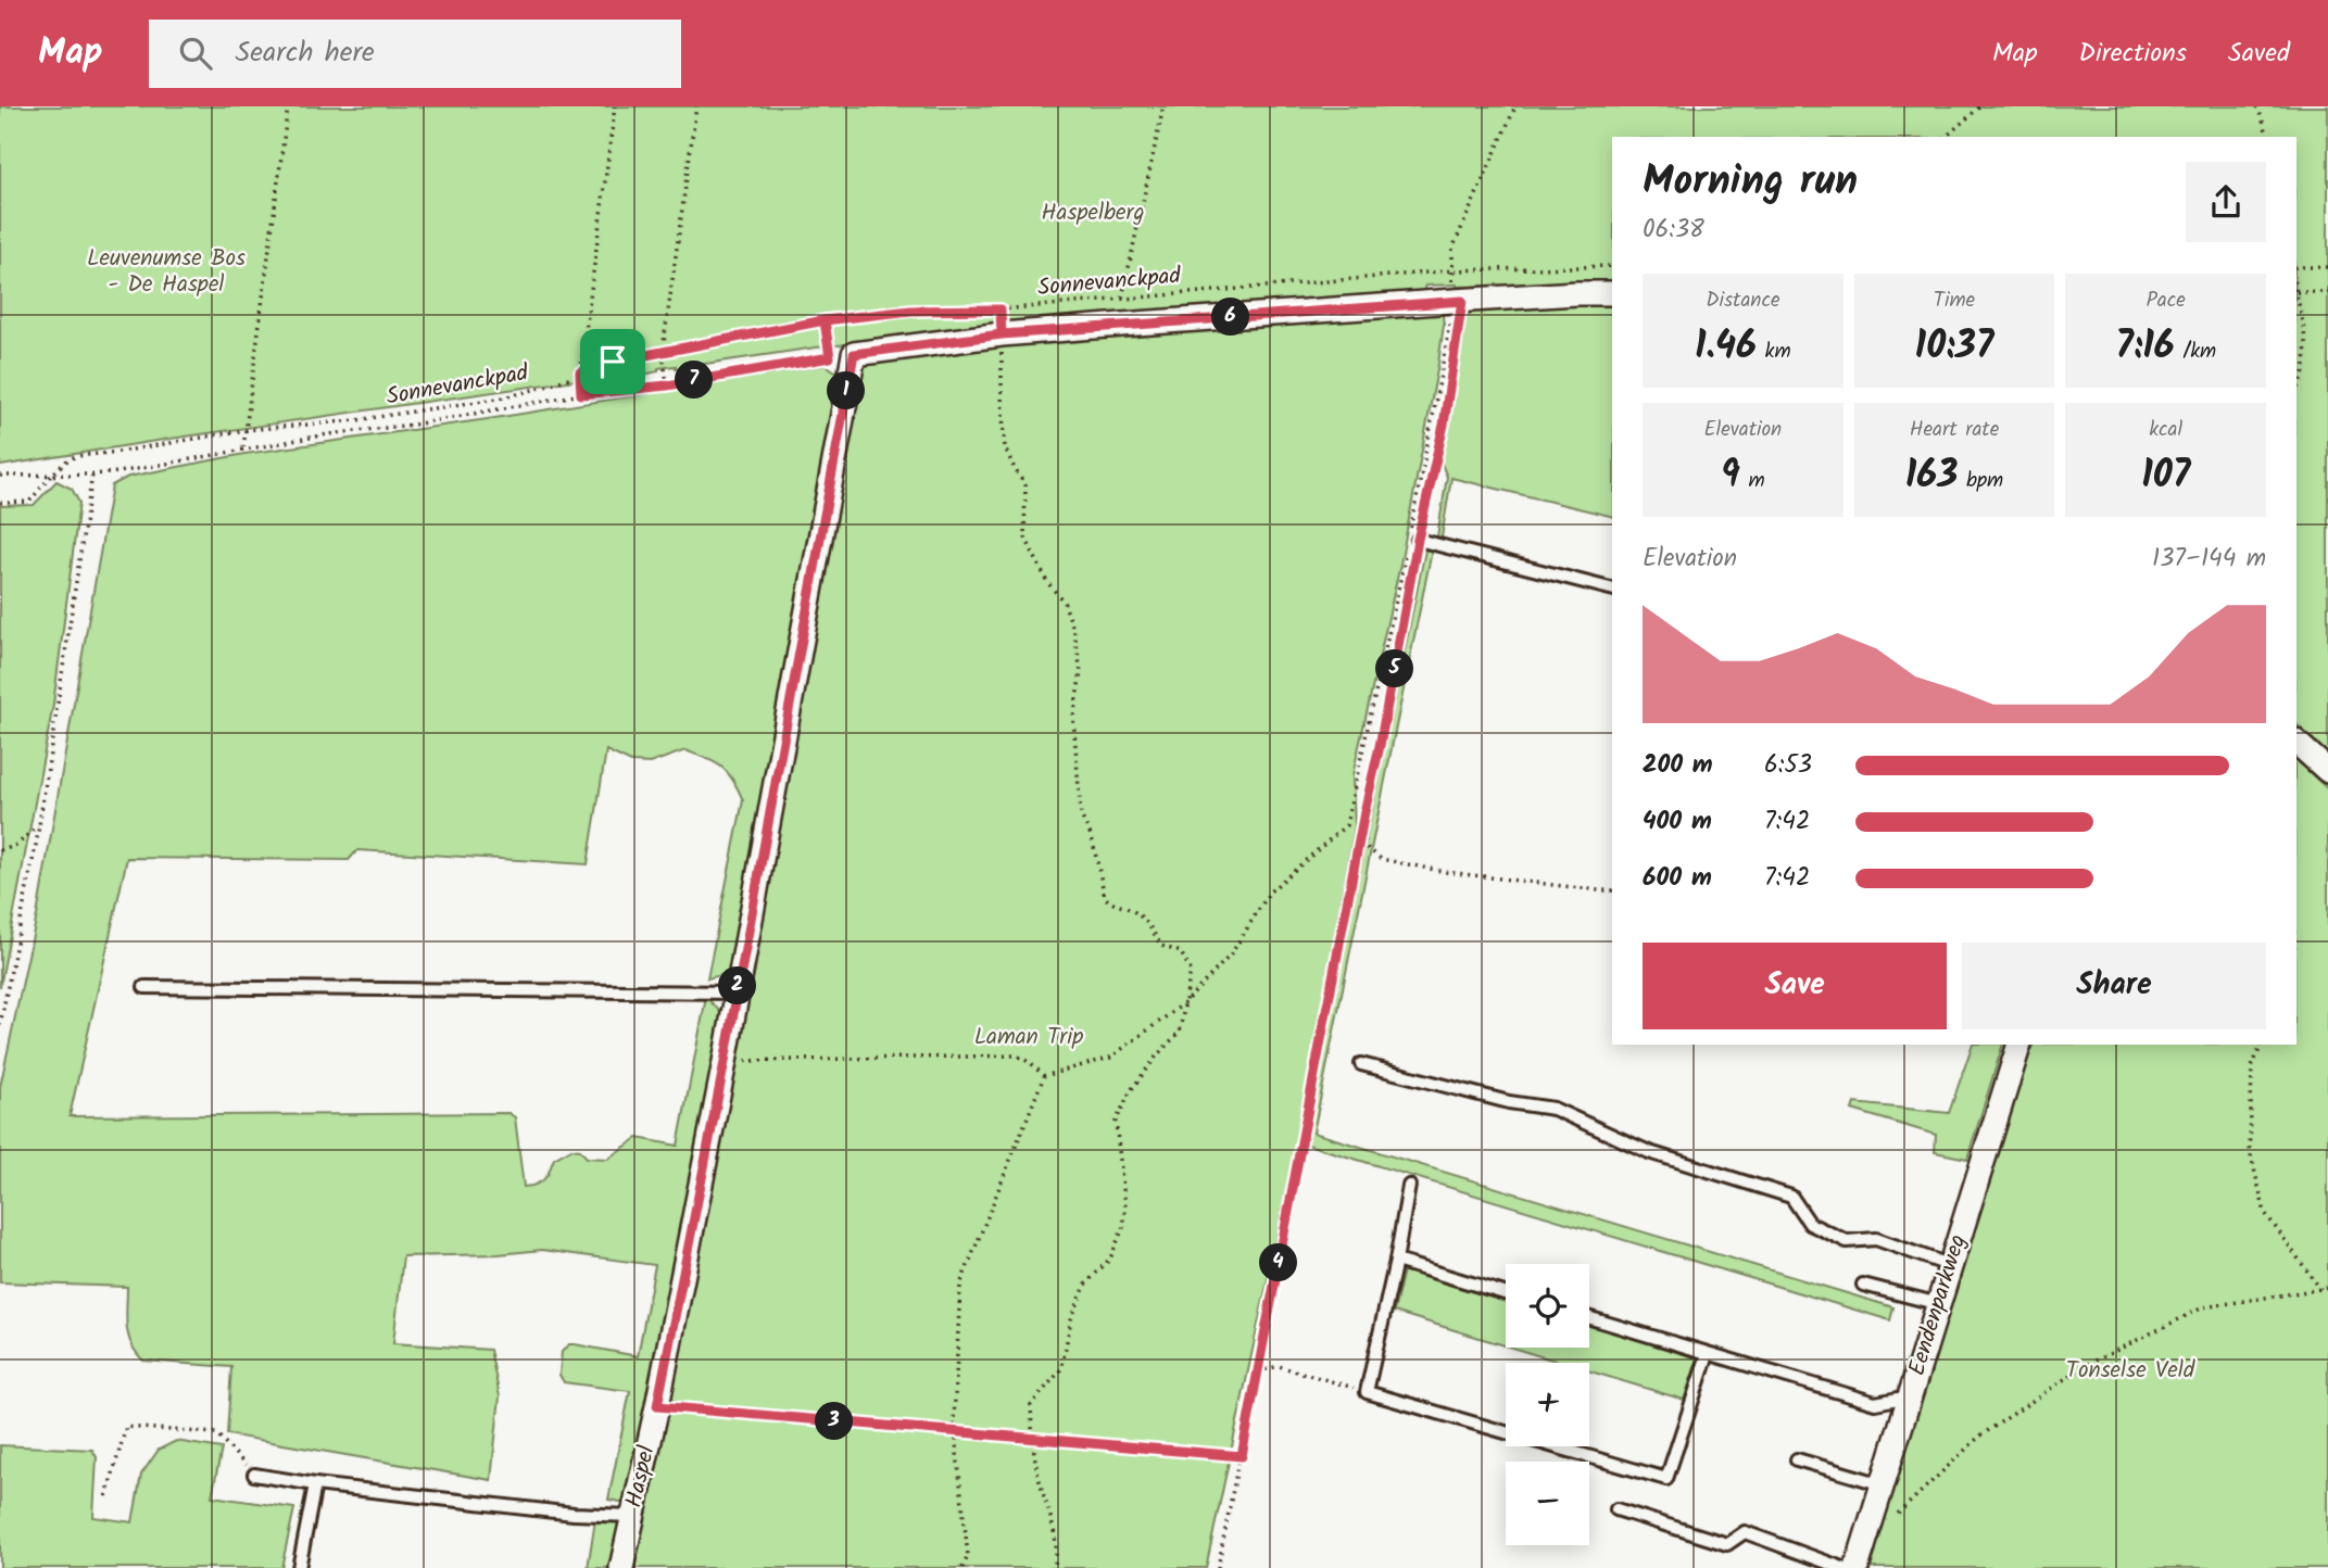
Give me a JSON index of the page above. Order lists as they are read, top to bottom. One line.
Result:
{"streets":{"street":["Eendenparkweg","Haspel"],"path":["Sonnevanckpad"]},"parks":["Haspelberg","Leuvenumse Bos - De Haspel","Laman Trip","Tonselse Veld"],"page":{"header":"Map","search":"Search here","nav":["Map","Directions","Saved"],"heading":["Morning run","06:38"],"stats":[["Distance","1.46 km"],["Time","10:37"],["Pace","7:16 /km"],["Elevation","9 m"],["Heart rate","163 bpm"],["kcal","107"]],"pins":["6","7","1","5","2","4","3"],"chart":["Elevation","137–144 m"],"list":[{"name":"200 m","note":"6:53"},{"name":"400 m","note":"7:42"},{"name":"600 m","note":"7:42"}],"buttons":["Save","Share"],"map_buttons":["+","−"]}}
